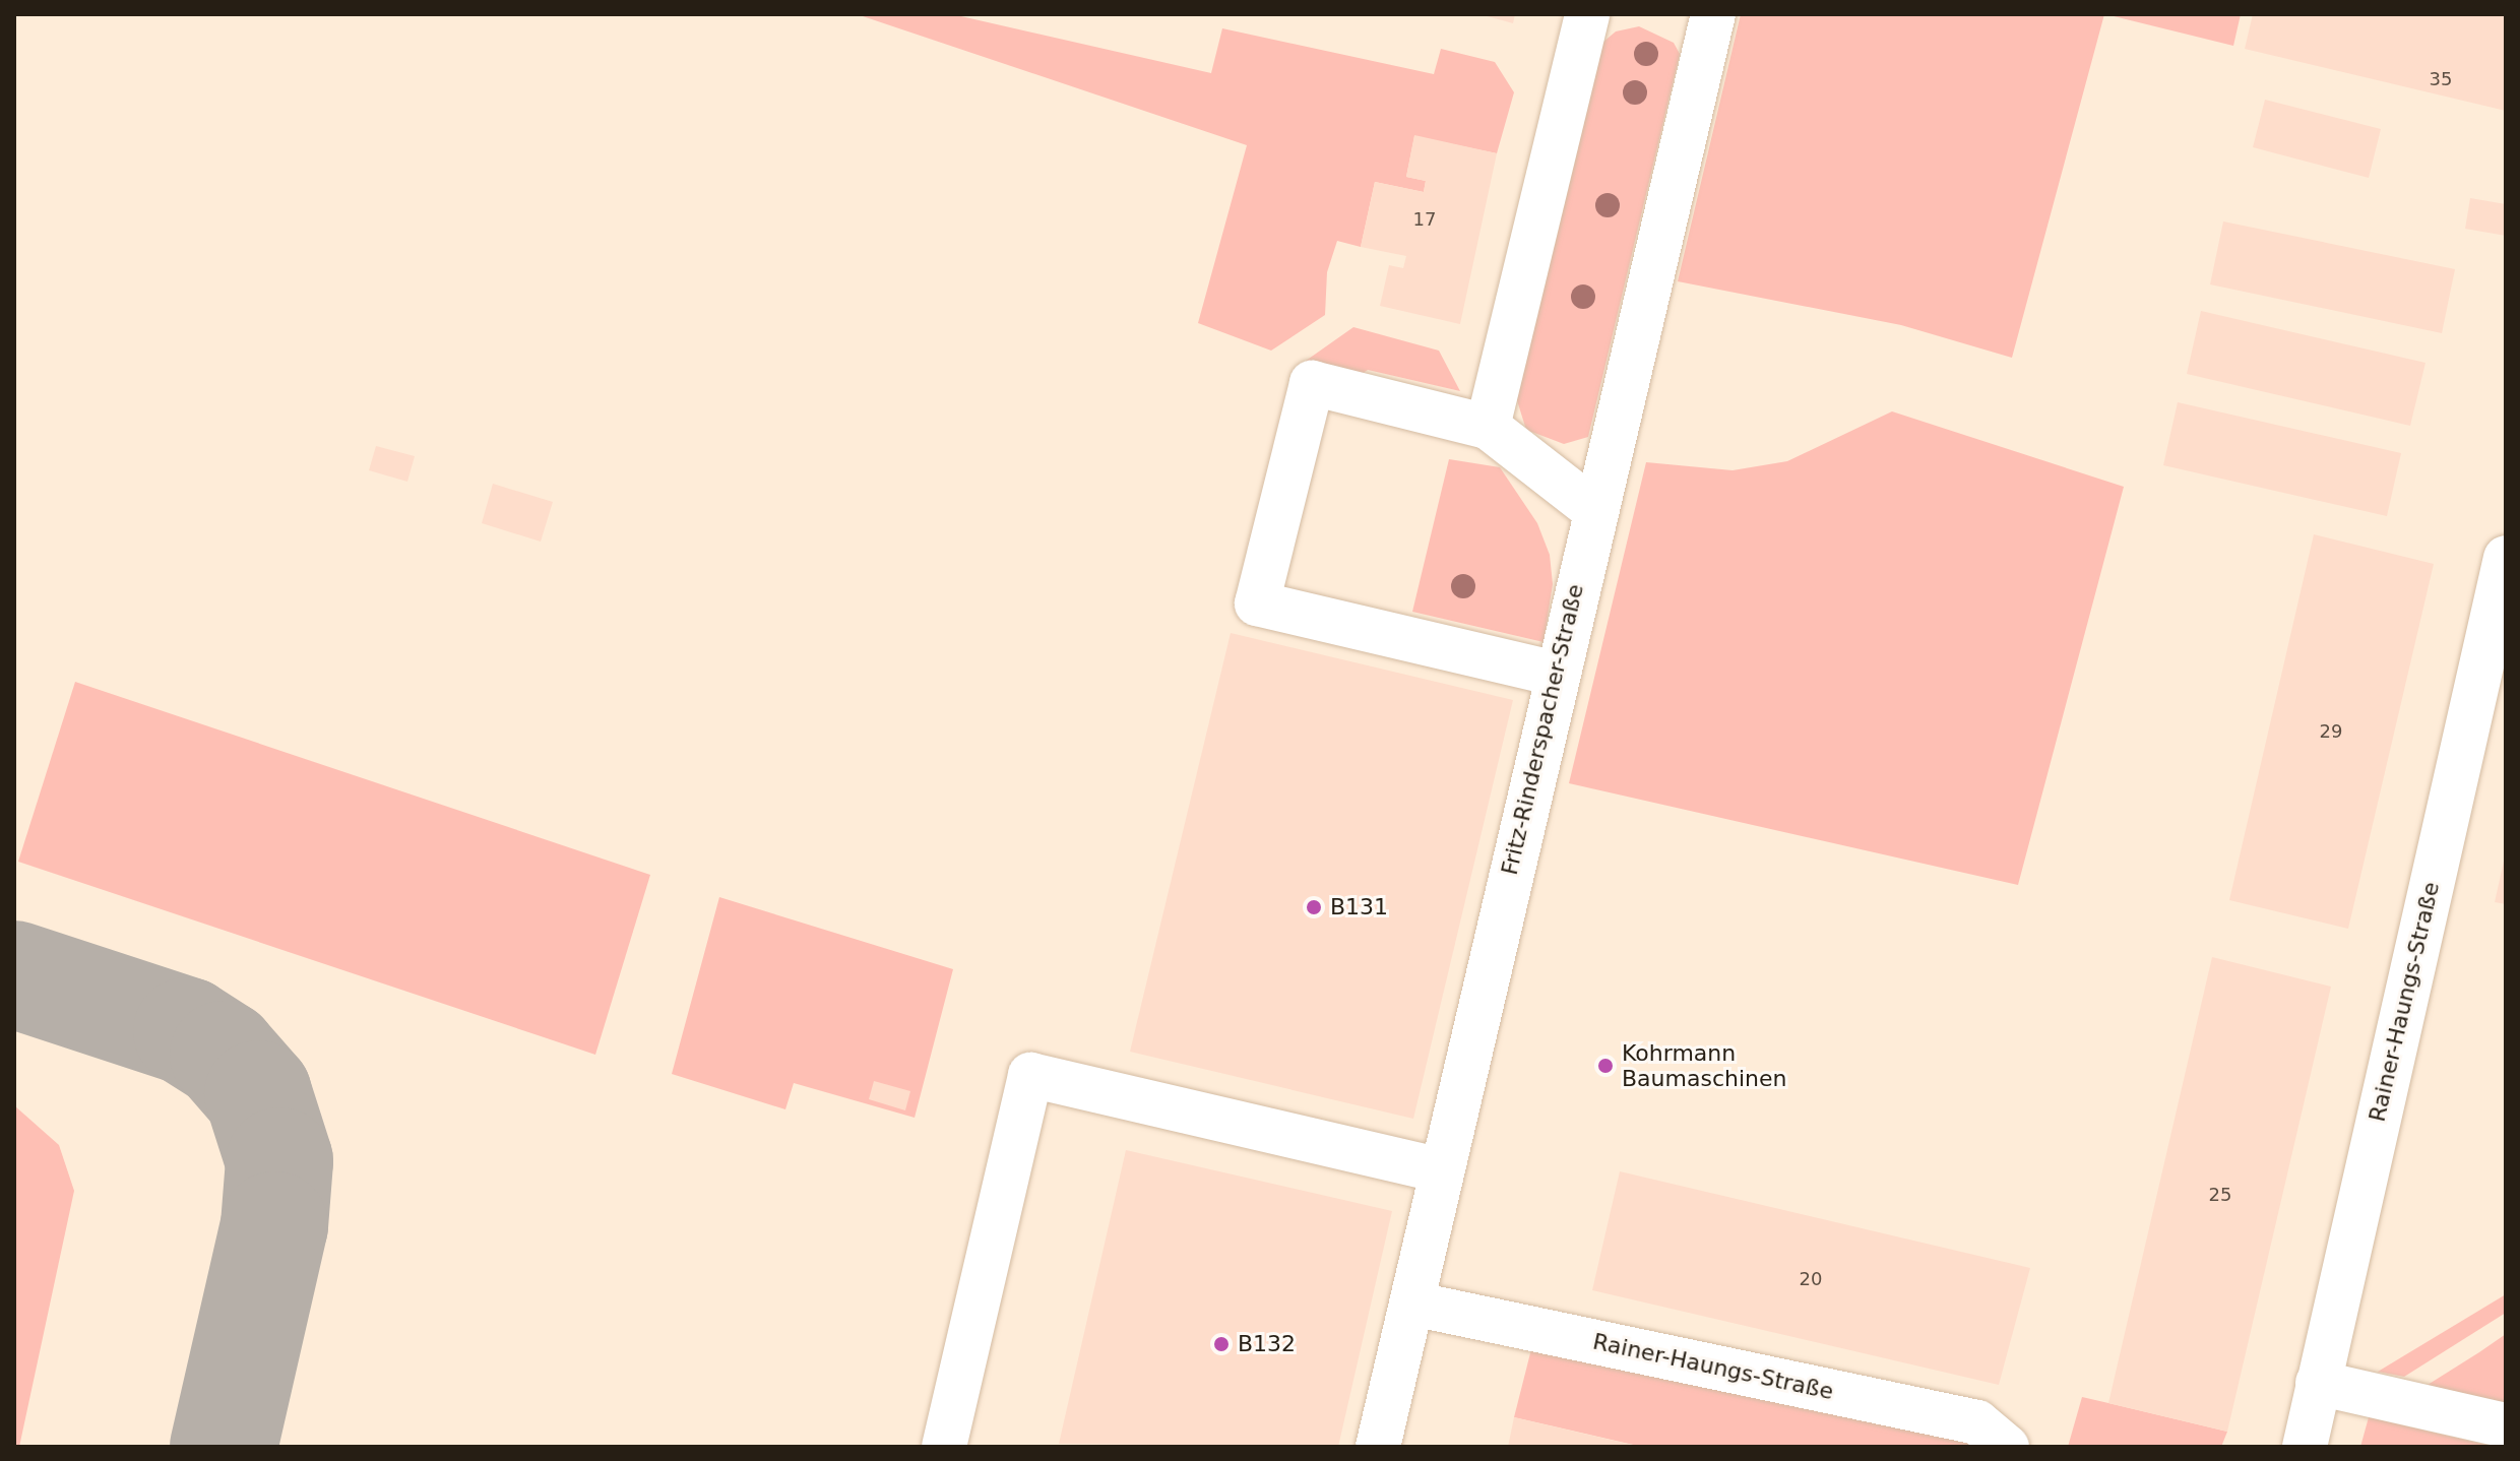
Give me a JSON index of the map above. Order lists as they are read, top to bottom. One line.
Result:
{"streets":{"street":["Fritz-Rinderspacher-Straße","Rainer-Haungs-Straße"]},"crossings":[["Fritz-Rinderspacher-Straße","Rainer-Haungs-Straße"]],"places":["B131","Kohrmann Baumaschinen","B132"],"house_numbers":["35","17","29","25","20"]}
